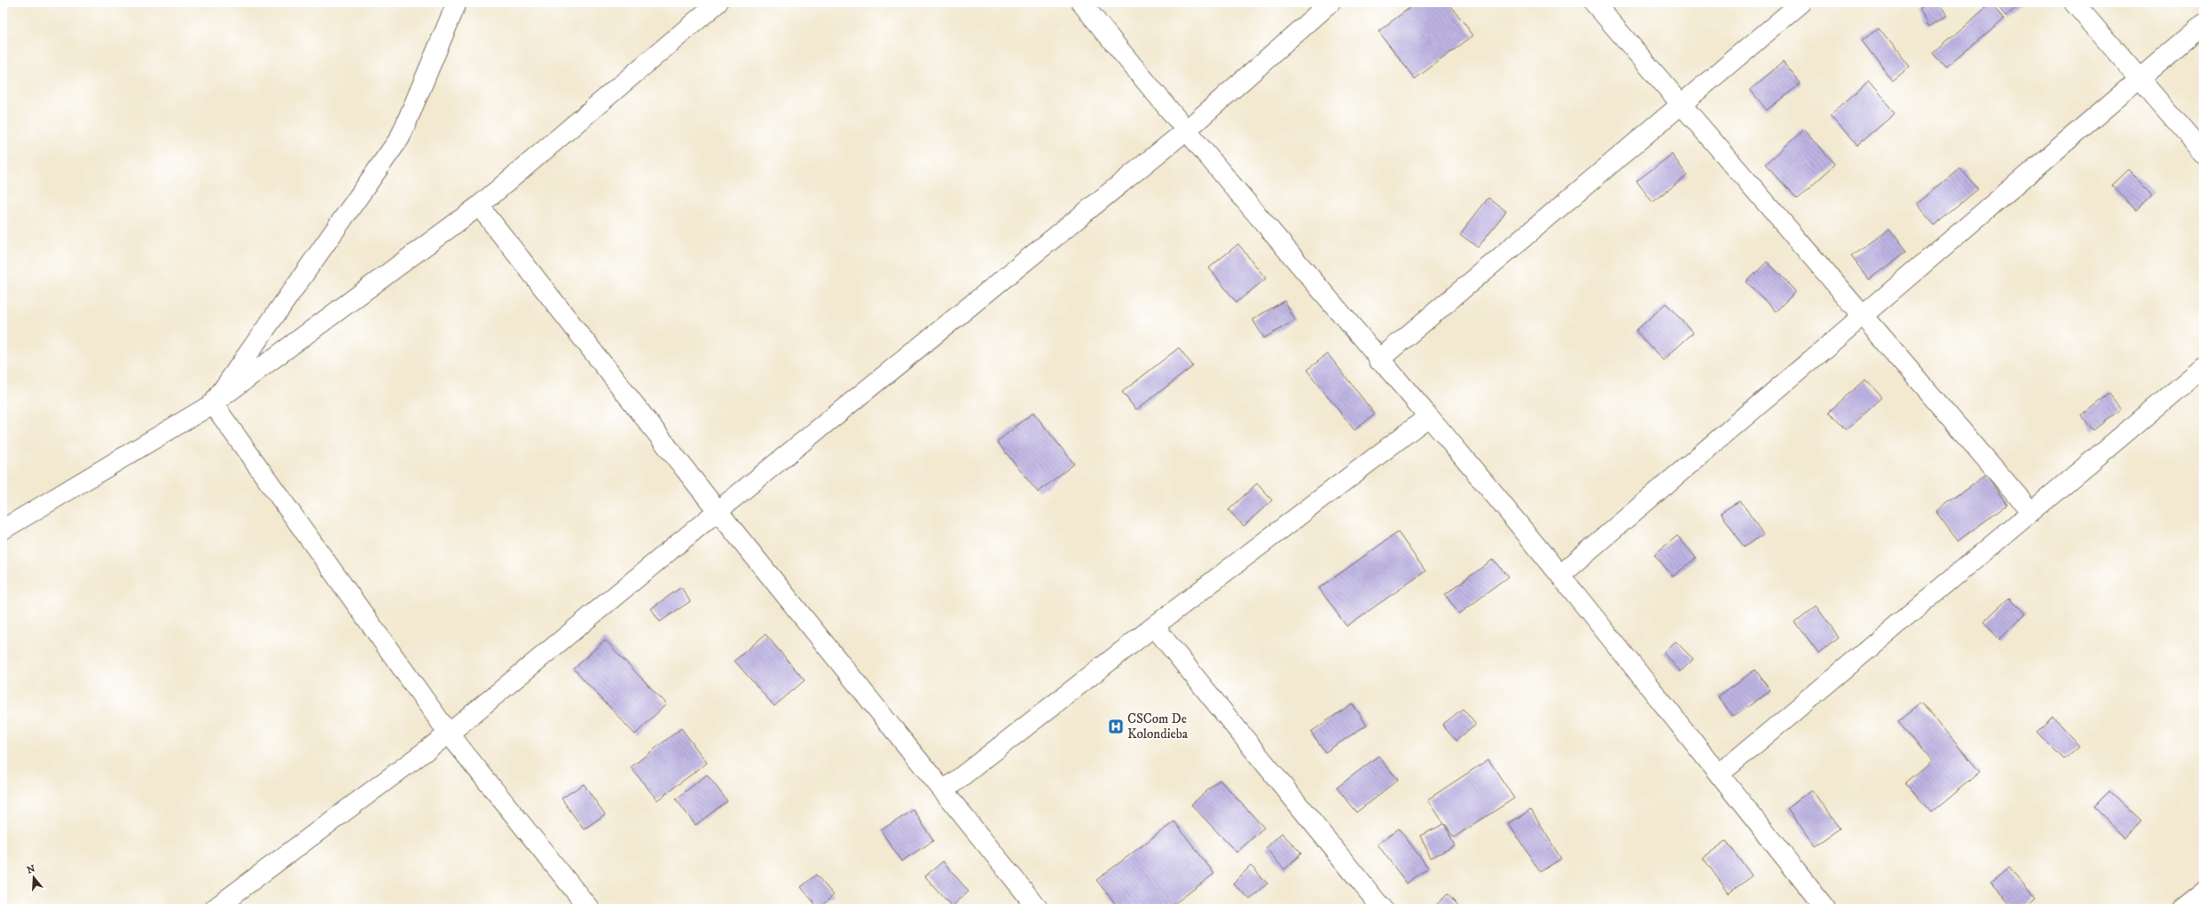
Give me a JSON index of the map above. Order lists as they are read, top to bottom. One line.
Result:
{"places":{"hospital":["CSCom De Kolondieba"]},"north":"top"}
